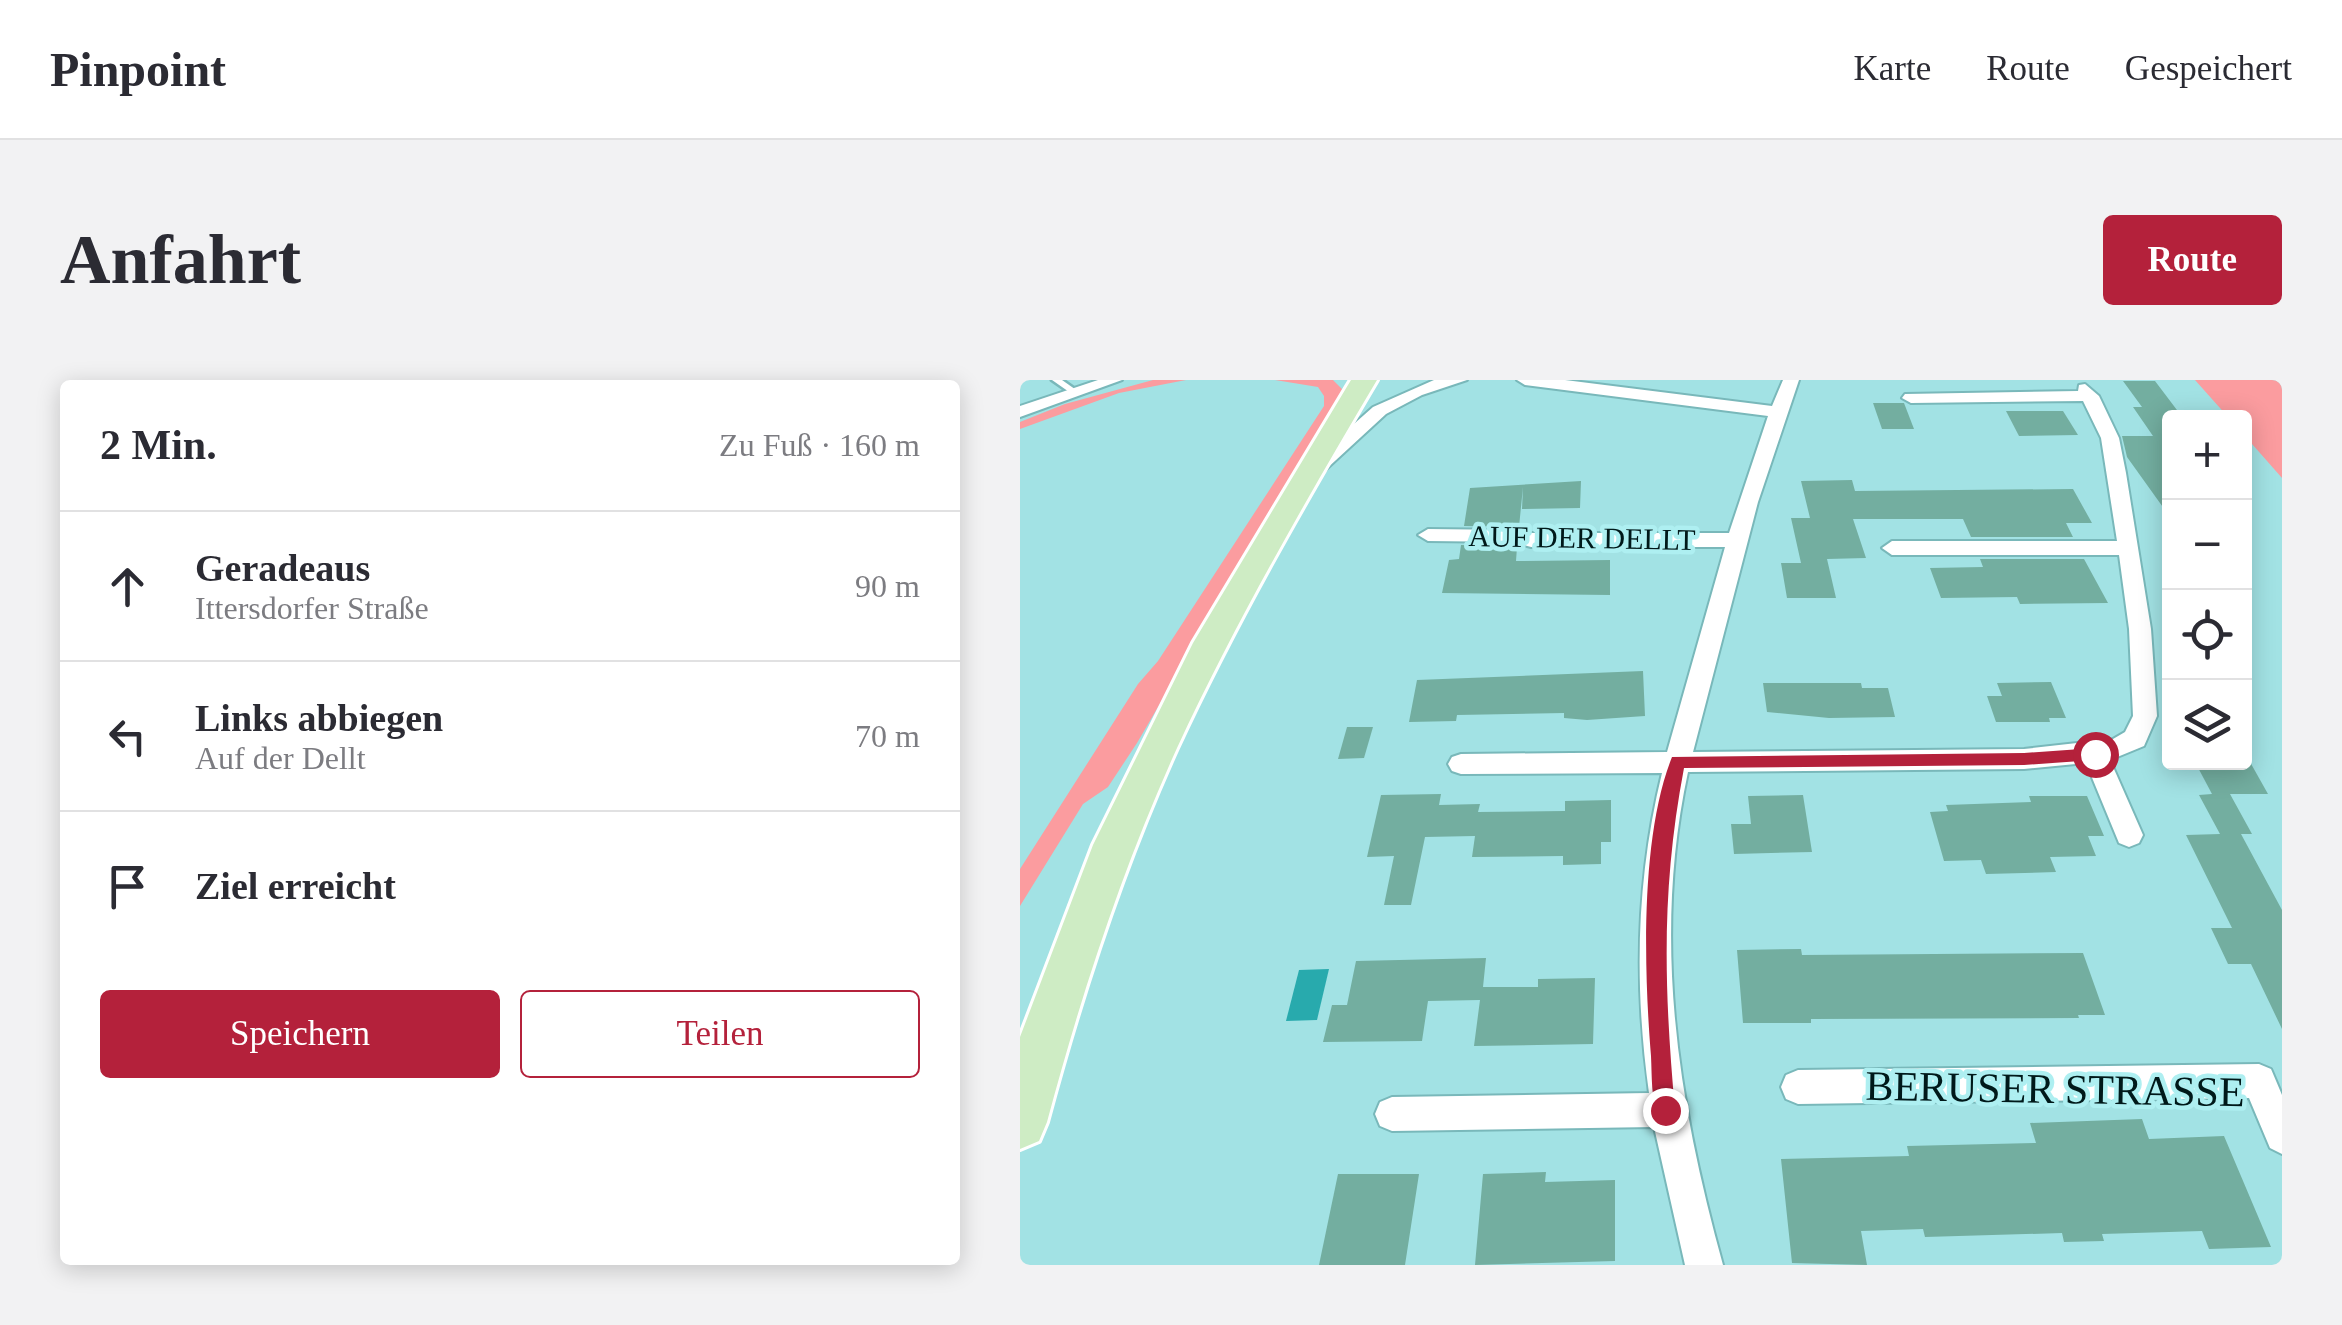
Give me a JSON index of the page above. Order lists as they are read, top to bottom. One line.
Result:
{"streets":{"street":["AUF DER DELLT","BERUSER STRASSE"]},"page":{"header":"Pinpoint","nav":["Karte","Route","Gespeichert"],"buttons":["Route",["Speichern","Teilen"]],"title":"Anfahrt","heading":["2 Min.","Zu Fuß · 160 m"],"map_buttons":["+","−"],"list":[["Geradeaus","Ittersdorfer Straße","90 m"],["Links abbiegen","Auf der Dellt","70 m"],"Ziel erreicht"]}}
